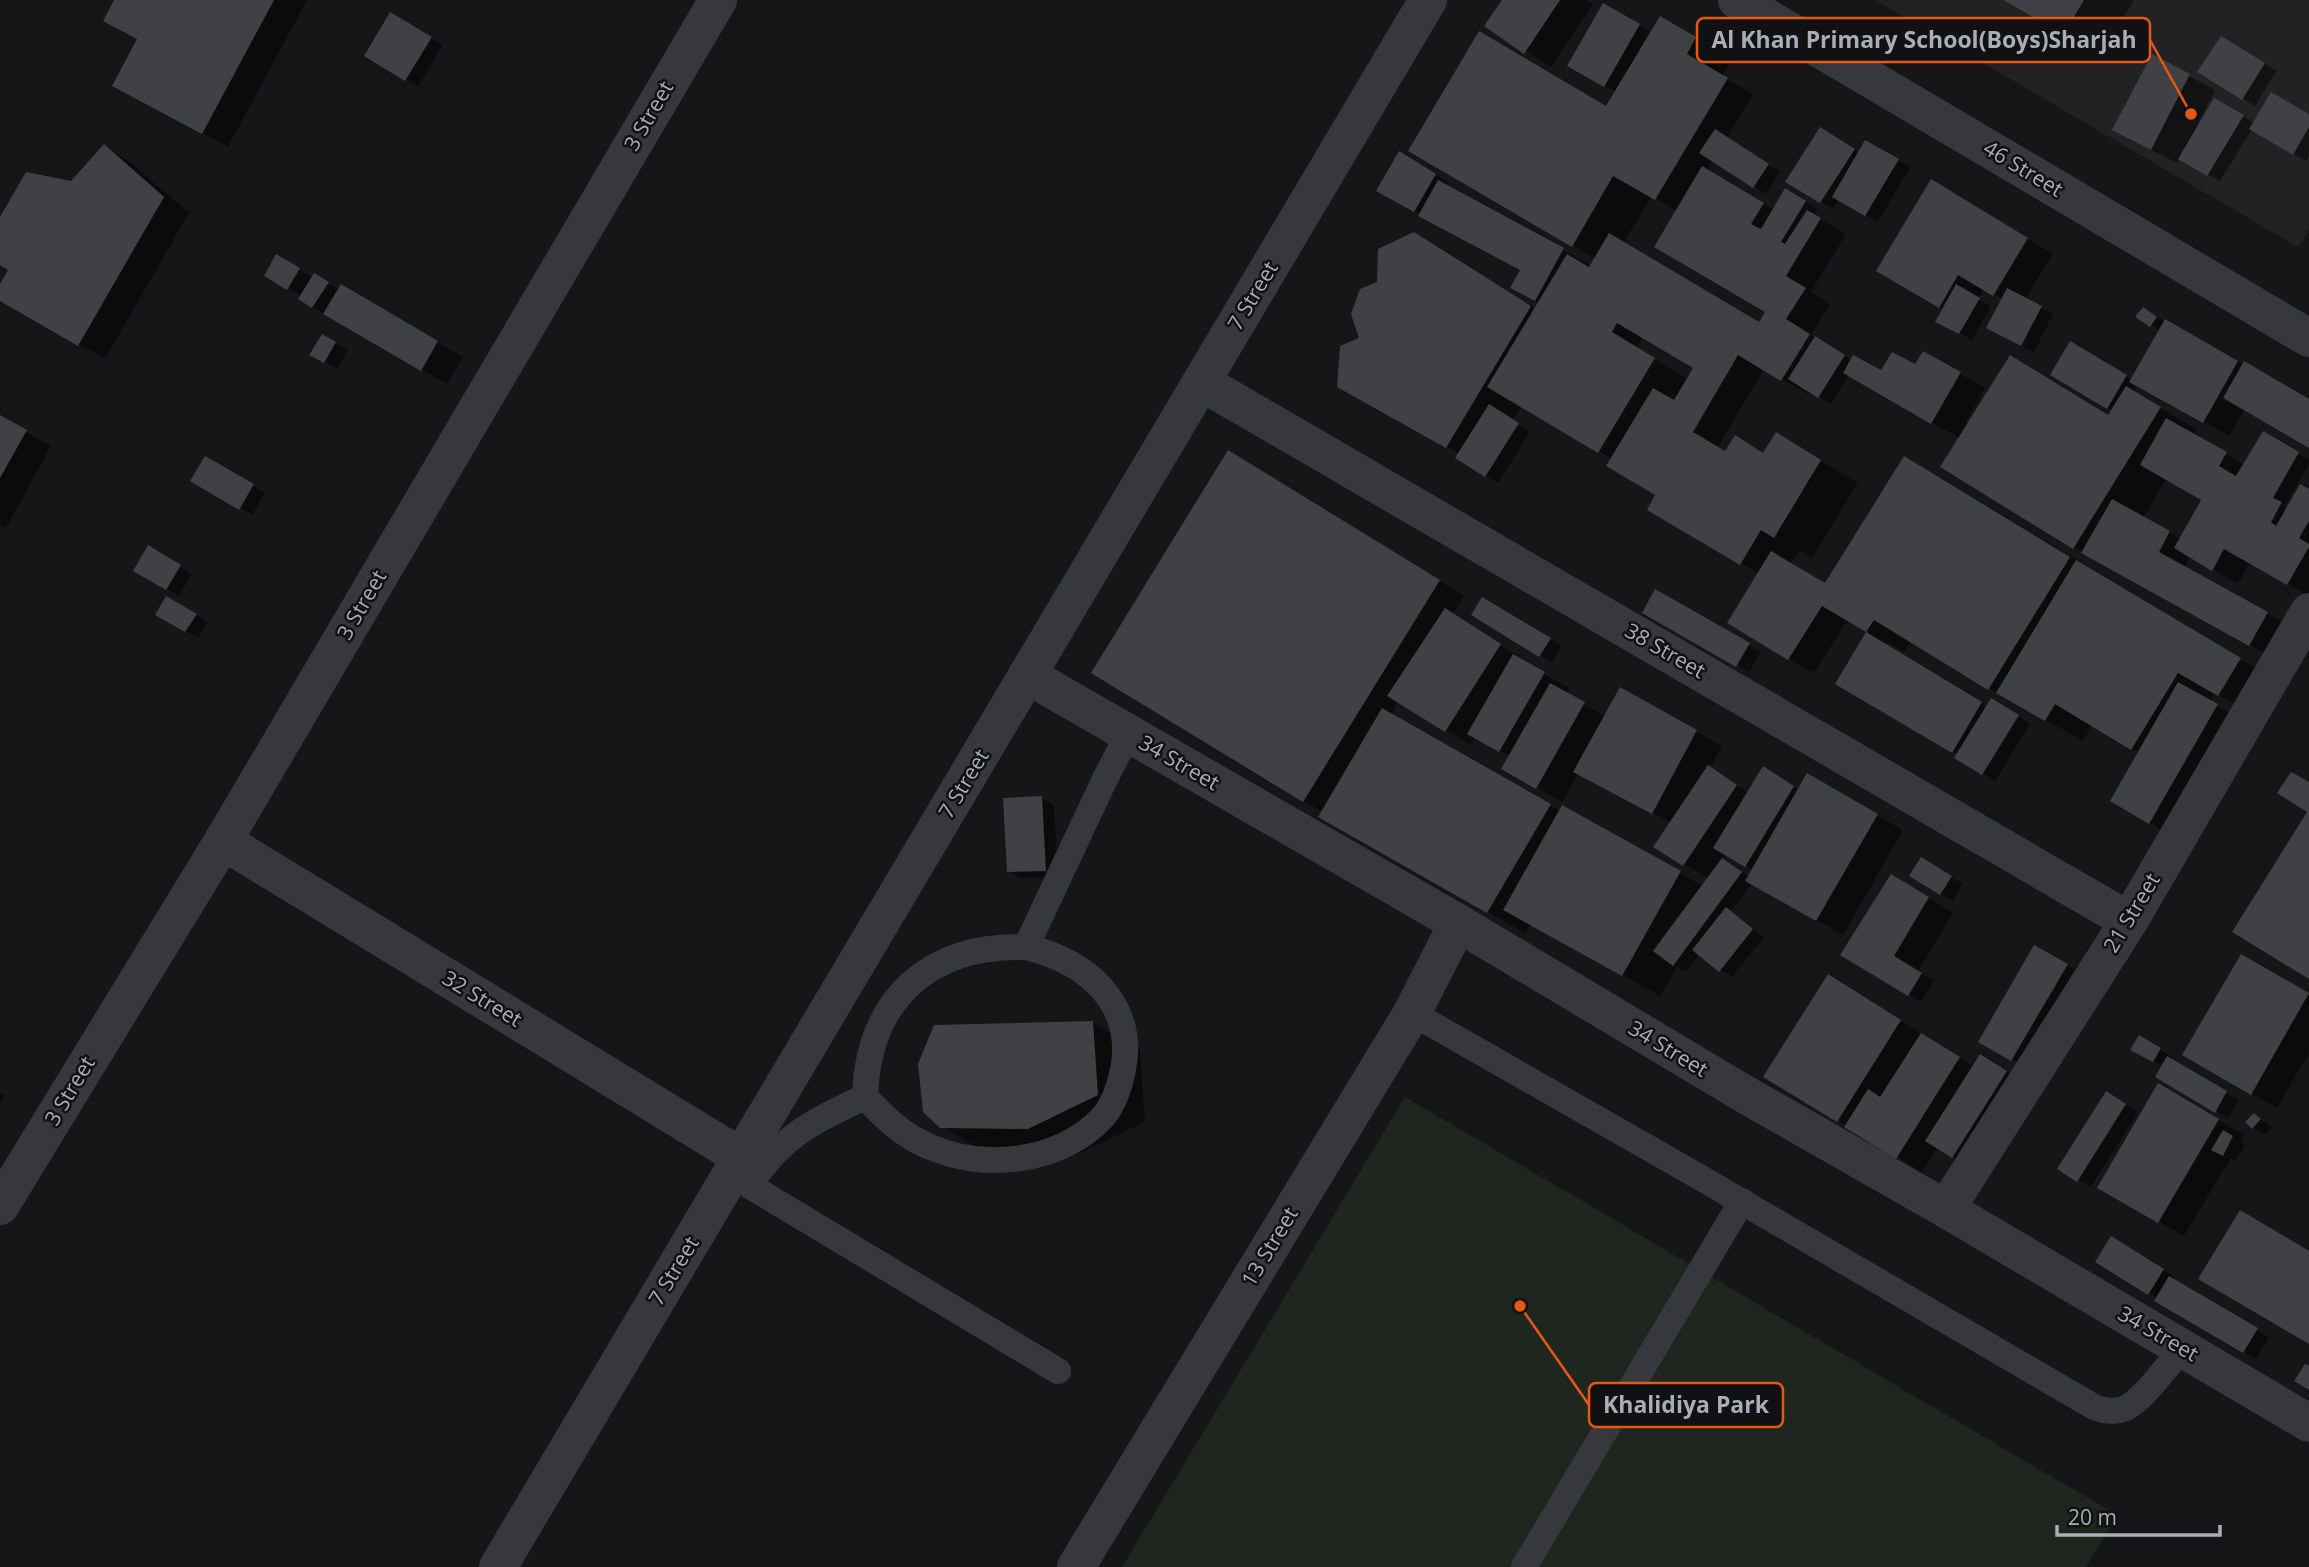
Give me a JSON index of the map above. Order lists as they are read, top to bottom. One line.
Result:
{"streets":{"street":["3 Street","46 Street","7 Street","38 Street","34 Street","21 Street","32 Street","13 Street"]},"crossings":[["3 Street","32 Street"],["7 Street","38 Street"],["7 Street","34 Street"],["7 Street","32 Street"],["38 Street","21 Street"],["34 Street","21 Street"],["34 Street","13 Street"]],"places":["Al Khan Primary School(Boys)Sharjah","Khalidiya Park"],"scale_bar":"20 m"}
